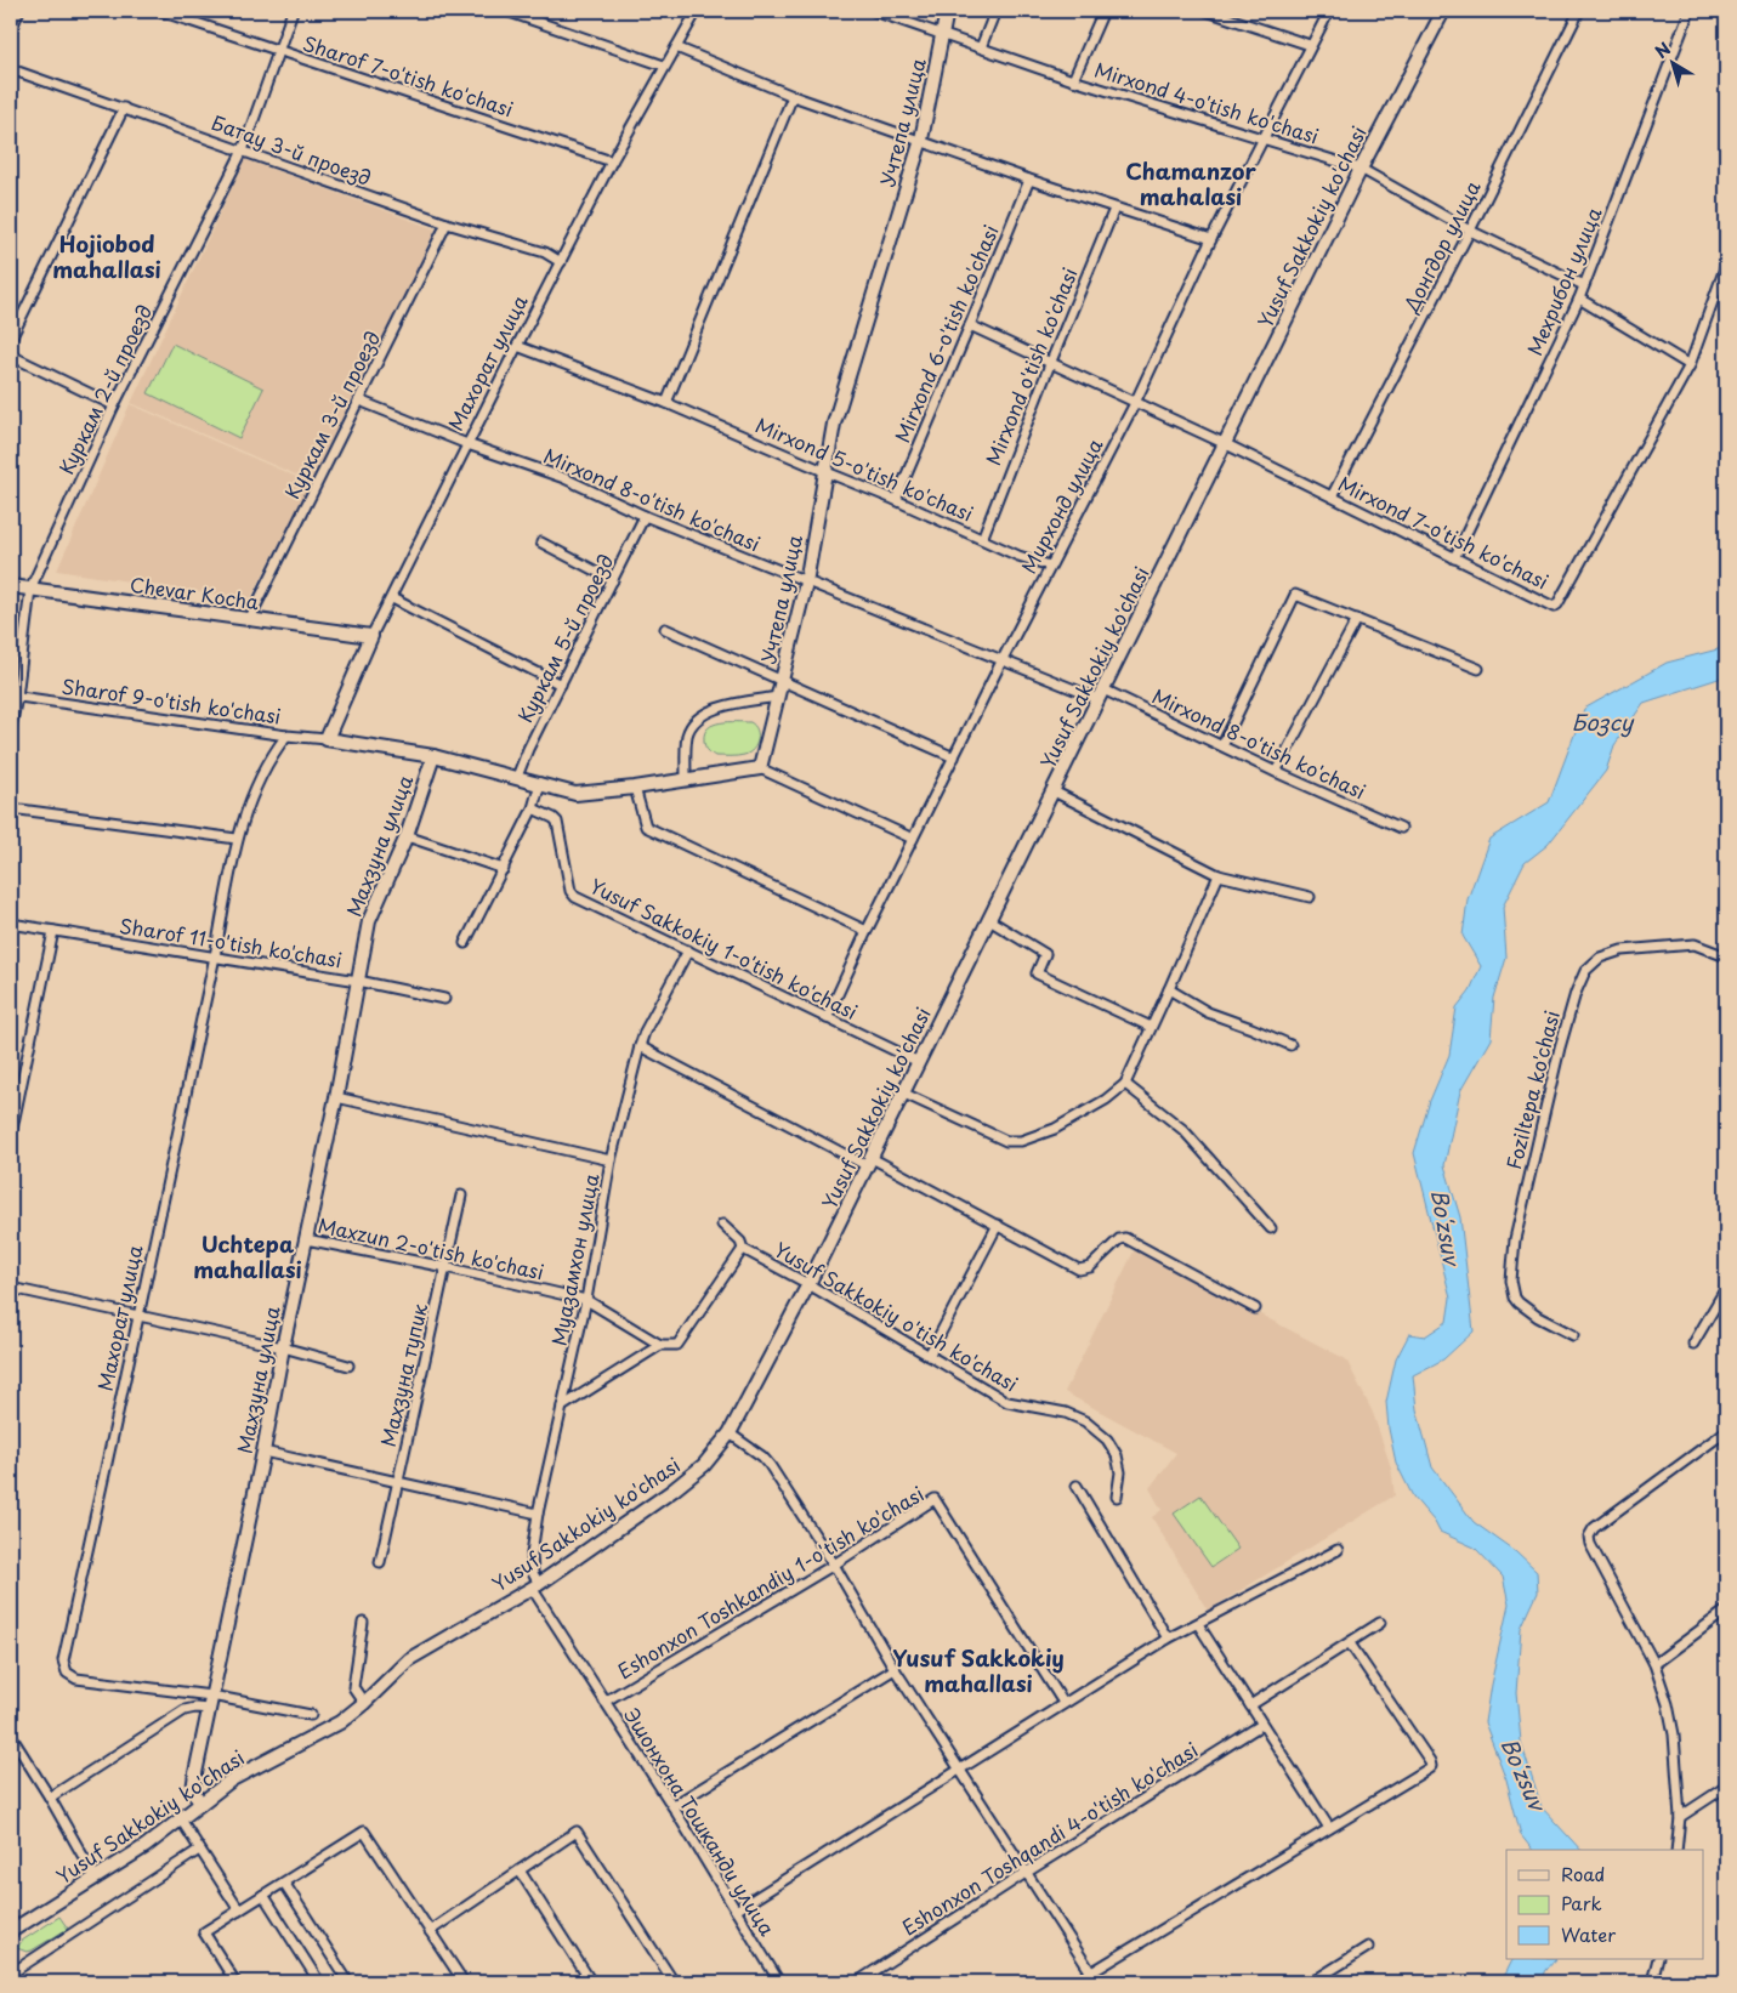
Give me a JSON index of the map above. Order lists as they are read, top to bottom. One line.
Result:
{"streets":{"street":["Sharof 7-o'tish ko'chasi","Mirxond 4-o'tish ko'chasi","Учтепа улица","Батау 3-й проезд","Yusuf Sakkokiy ko'chasi","Донгдор улица","Мехрибон улица","Mirxond 6-o'tish ko'chasi","Махорат улица","Mirxond o'tish ko'chasi","Куркам 2-й проезд","Куркам 3-й проезд","Mirxond 5-o'tish ko'chasi","Mirxond 8-o'tish ko'chasi","Мирхонд улица","Mirxond 7-o'tish ko'chasi","Chevar Kocha","Куркам 5-й проезд","Sharof 9-o'tish ko'chasi","Махзуна улица","Sharof 11-o'tish ko'chasi","Yusuf Sakkokiy 1-o'tish ko'chasi","Foziltepa ko'chasi","Maxzun 2-o'tish ko'chasi","Муазамхон улица","Yusuf Sakkokiy o'tish ko'chasi","Махзуна тупик","Eshonxon Toshkandiy 1-o'tish ko'chasi","Эшонхона Тошканди улица","Eshonxon Toshqandi 4-o'tish ko'chasi"]},"crossings":[["Sharof 7-o'tish ko'chasi","Махорат улица"],["Sharof 7-o'tish ko'chasi","Куркам 2-й проезд"],["Mirxond 4-o'tish ko'chasi","Учтепа улица"],["Mirxond 4-o'tish ko'chasi","Yusuf Sakkokiy ko'chasi"],["Mirxond 4-o'tish ko'chasi","Донгдор улица"],["Mirxond 4-o'tish ko'chasi","Мехрибон улица"],["Mirxond 4-o'tish ko'chasi","Мирхонд улица"],["Учтепа улица","Mirxond 5-o'tish ko'chasi"],["Учтепа улица","Mirxond 8-o'tish ko'chasi"],["Батау 3-й проезд","Махорат улица"],["Батау 3-й проезд","Куркам 2-й проезд"],["Батау 3-й проезд","Куркам 3-й проезд"],["Yusuf Sakkokiy ko'chasi","Mirxond 8-o'tish ko'chasi"],["Yusuf Sakkokiy ko'chasi","Mirxond 7-o'tish ko'chasi"],["Yusuf Sakkokiy ko'chasi","Махзуна улица"],["Yusuf Sakkokiy ko'chasi","Yusuf Sakkokiy 1-o'tish ko'chasi"],["Yusuf Sakkokiy ko'chasi","Муазамхон улица"],["Yusuf Sakkokiy ko'chasi","Yusuf Sakkokiy o'tish ko'chasi"],["Yusuf Sakkokiy ko'chasi","Эшонхона Тошканди улица"],["Донгдор улица","Mirxond 7-o'tish ko'chasi"],["Мехрибон улица","Mirxond 7-o'tish ko'chasi"],["Mirxond 6-o'tish ko'chasi","Mirxond 5-o'tish ko'chasi"],["Mirxond 6-o'tish ko'chasi","Mirxond 7-o'tish ko'chasi"],["Махорат улица","Mirxond 5-o'tish ko'chasi"],["Махорат улица","Mirxond 8-o'tish ko'chasi"],["Махорат улица","Chevar Kocha"],["Махорат улица","Sharof 9-o'tish ko'chasi"],["Махорат улица","Махзуна улица"],["Махорат улица","Sharof 11-o'tish ko'chasi"],["Mirxond o'tish ko'chasi","Mirxond 5-o'tish ko'chasi"],["Mirxond o'tish ko'chasi","Mirxond 7-o'tish ko'chasi"],["Куркам 2-й проезд","Chevar Kocha"],["Куркам 2-й проезд","Sharof 9-o'tish ko'chasi"],["Куркам 3-й проезд","Mirxond 8-o'tish ko'chasi"],["Куркам 3-й проезд","Chevar Kocha"],["Mirxond 5-o'tish ko'chasi","Мирхонд улица"],["Mirxond 8-o'tish ko'chasi","Мирхонд улица"],["Mirxond 8-o'tish ko'chasi","Куркам 5-й проезд"],["Мирхонд улица","Mirxond 7-o'tish ko'chasi"],["Мирхонд улица","Yusuf Sakkokiy 1-o'tish ko'chasi"],["Махзуна улица","Sharof 11-o'tish ko'chasi"],["Махзуна улица","Maxzun 2-o'tish ko'chasi"],["Yusuf Sakkokiy 1-o'tish ko'chasi","Муазамхон улица"],["Maxzun 2-o'tish ko'chasi","Муазамхон улица"],["Maxzun 2-o'tish ko'chasi","Махзуна тупик"],["Муазамхон улица","Эшонхона Тошканди улица"],["Eshonxon Toshkandiy 1-o'tish ko'chasi","Эшонхона Тошканди улица"]],"districts":["Chamanzor mahalasi","Hojiobod mahallasi","Uchtepa mahallasi","Yusuf Sakkokiy mahallasi"],"water":["Бозсу","Boʻzsuv"],"legend":["Road","Park","Water"],"north":"top left"}
